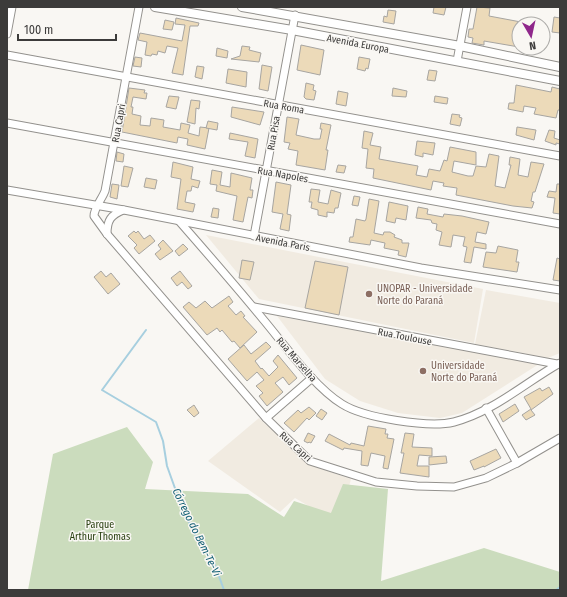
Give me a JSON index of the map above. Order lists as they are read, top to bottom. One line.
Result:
{"streets":{"main road":["Avenida Europa"],"street":["Rua Roma","Rua Capri","Rua Pisa","Rua Napoles","Avenida Paris","Rua Toulouse","Rua Marselha"]},"crossings":[["Avenida Europa","Rua Pisa"],["Rua Roma","Rua Capri"],["Rua Roma","Rua Pisa"],["Rua Capri","Rua Napoles"],["Rua Capri","Avenida Paris"],["Rua Pisa","Rua Napoles"],["Rua Pisa","Avenida Paris"],["Avenida Paris","Rua Marselha"],["Rua Toulouse","Rua Marselha"]],"water":["Córrego do Bem-Te-Vi"],"parks":["Parque Arthur Thomas"],"places":["UNOPAR - Universidade Norte do Paraná","Universidade Norte do Paraná"],"scale_bar":"100 m","north":"bottom"}
